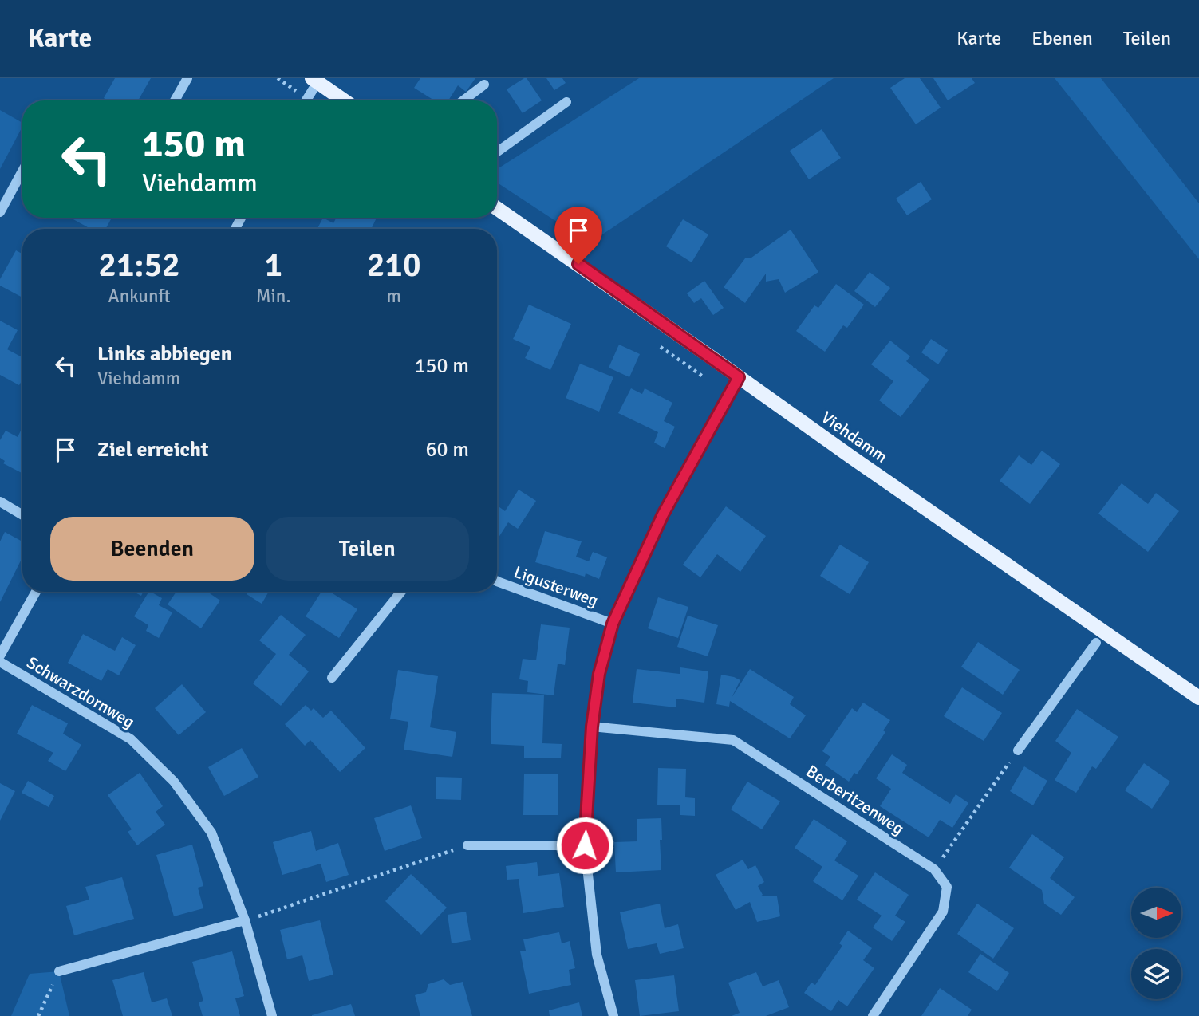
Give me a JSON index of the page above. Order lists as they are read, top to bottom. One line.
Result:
{"streets":{"main road":["Viehdamm"],"street":["Ligusterweg","Schwarzdornweg","Berberitzenweg"]},"north":"right","page":{"header":"Karte","nav":["Karte","Ebenen","Teilen"],"turn":["150 m","Viehdamm"],"eta":["21:52","Ankunft","1","Min.","210","m"],"list":[{"name":"Links abbiegen","note":"Viehdamm","value":"150 m"},{"name":"Ziel erreicht","value":"60 m"}],"buttons":["Beenden","Teilen"]}}
